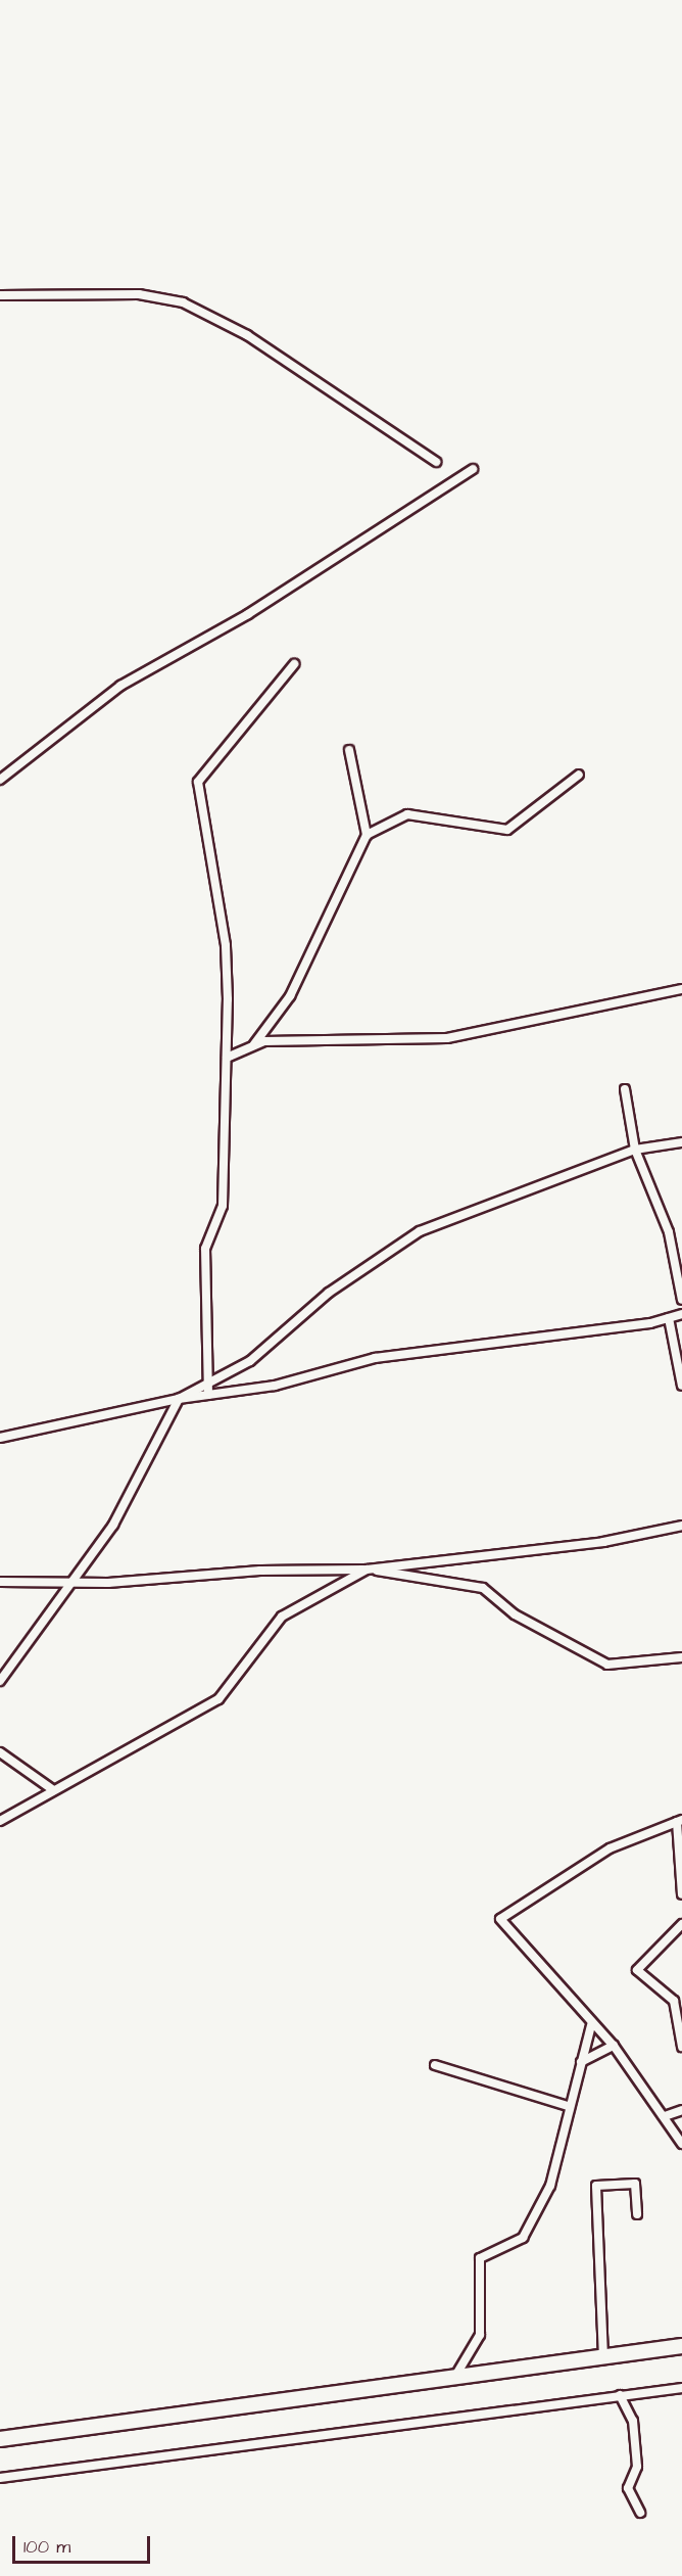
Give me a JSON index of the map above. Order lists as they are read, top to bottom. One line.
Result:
{"scale_bar":"100 m"}
